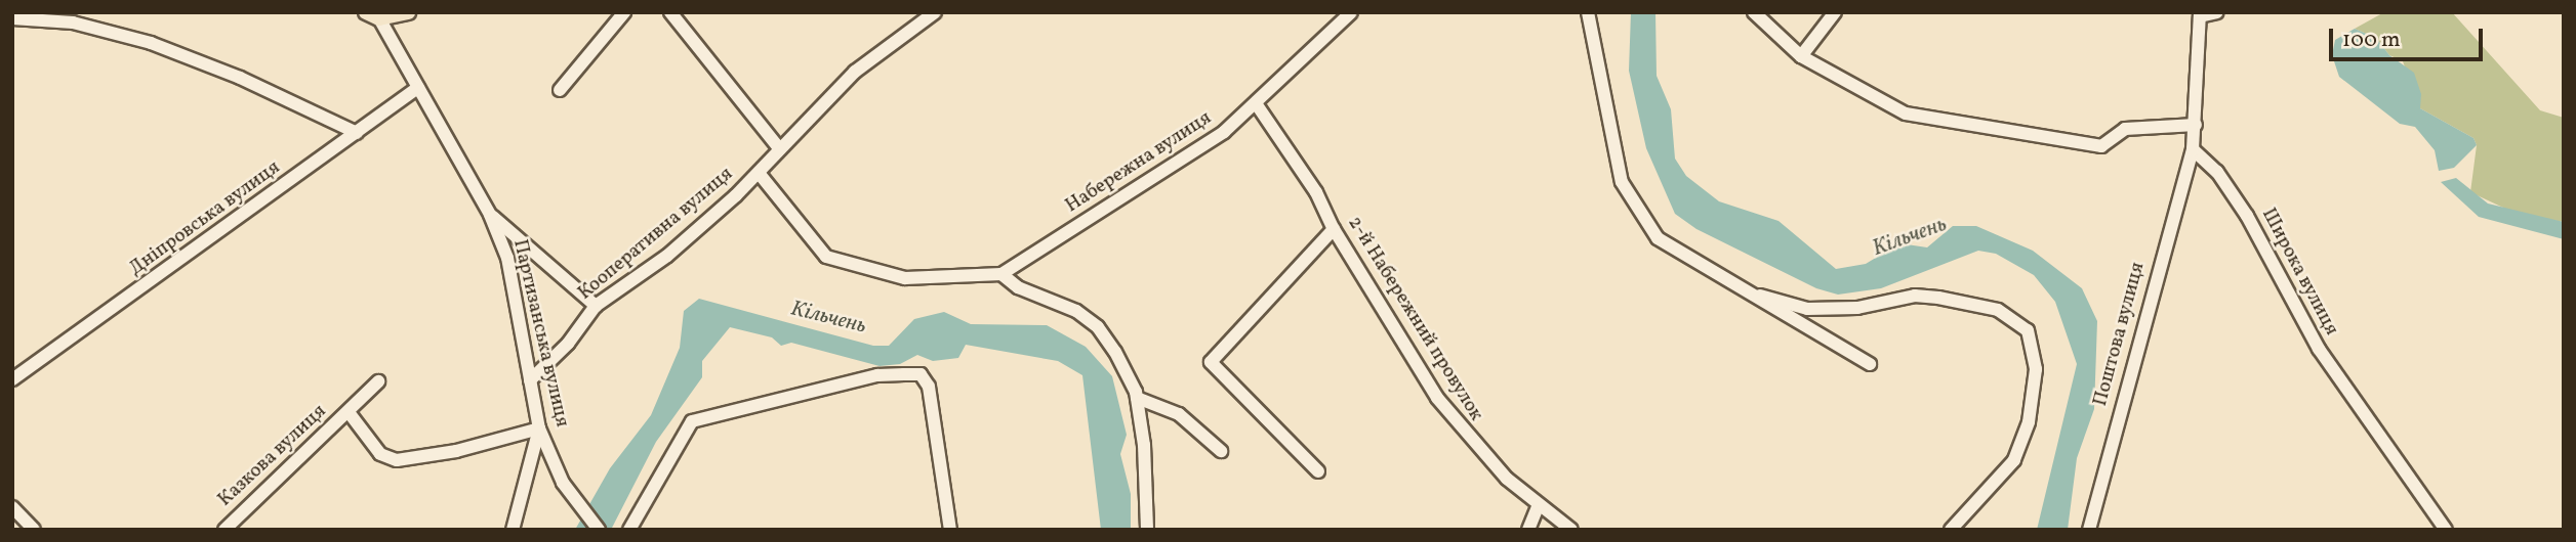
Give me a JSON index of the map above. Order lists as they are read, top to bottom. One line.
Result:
{"streets":{"street":["Набережна вулиця","Дніпровська вулиця","Кооперативна вулиця","Широка вулиця","2-й Набережний провулок","Партизанська вулиця","Поштова вулиця","Казкова вулиця"]},"crossings":[["Набережна вулиця","Кооперативна вулиця"],["Набережна вулиця","2-й Набережний провулок"],["Дніпровська вулиця","Партизанська вулиця"],["Кооперативна вулиця","Партизанська вулиця"],["Широка вулиця","Поштова вулиця"],["Партизанська вулиця","Казкова вулиця"]],"water":["Кільчень"],"scale_bar":"100 m"}
